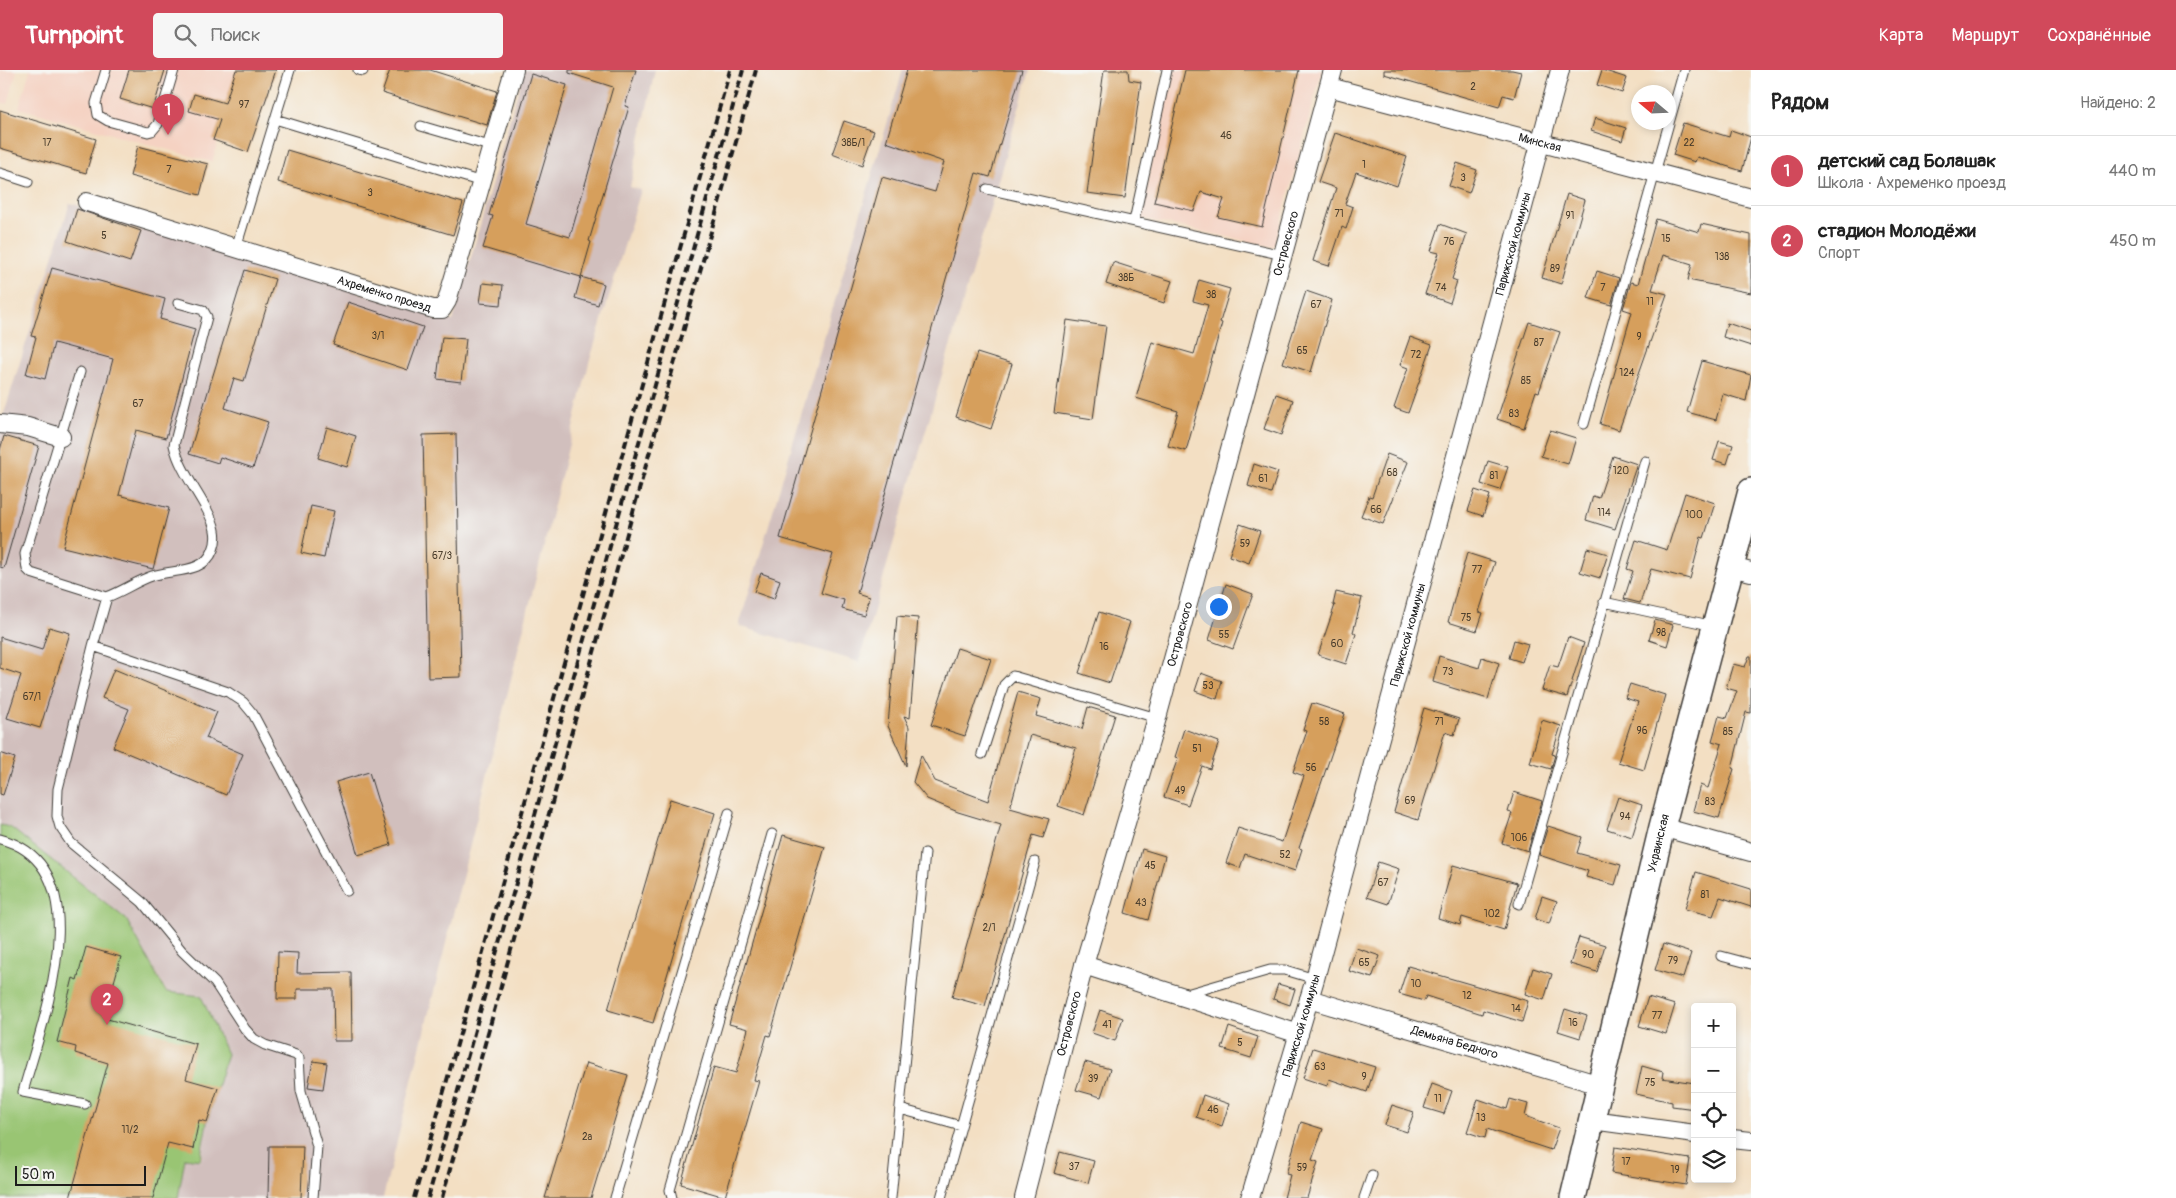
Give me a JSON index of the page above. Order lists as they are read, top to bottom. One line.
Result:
{"streets":{"street":["Минская","Островского","Парижской коммуны","Ахременко проезд","Украинская","Демьяна Бедного"]},"crossings":[["Минская","Островского"],["Минская","Парижской коммуны"],["Парижской коммуны","Демьяна Бедного"],["Украинская","Демьяна Бедного"]],"house_numbers":["2","97","46","17","38Б/1","22","1","7","3","3","71","91","5","15","76","138","89","38Б","74","7","38","11","67","3/1","9","87","65","72","124","85","67","83","120","68","81","61","66","114","100","59","67/3","77","75","98","55","60","16","73","53","67/1","58","71","96","85","51","56","49","69","83","94","106","52","45","67","81","43","102","2/1","90","79","65","10","12","14","77","16","41","5","63","9","39","75","11","46","13","11/2","2а","17","37","59","19"],"scale_bar":"50 m","north":"left","page":{"header":"Turnpoint","search":"Поиск","nav":["Карта","Маршрут","Сохранённые"],"heading":["Рядом","Найдено: 2"],"pins":["1","2"],"list":[{"mark":"1","name":"детский сад Болашак","note":"Школа · Ахременко проезд","value":"440 m"},{"mark":"2","name":"стадион Молодёжи","note":"Спорт","value":"450 m"}],"map_buttons":["+","−"],"scale":"50 m"}}
